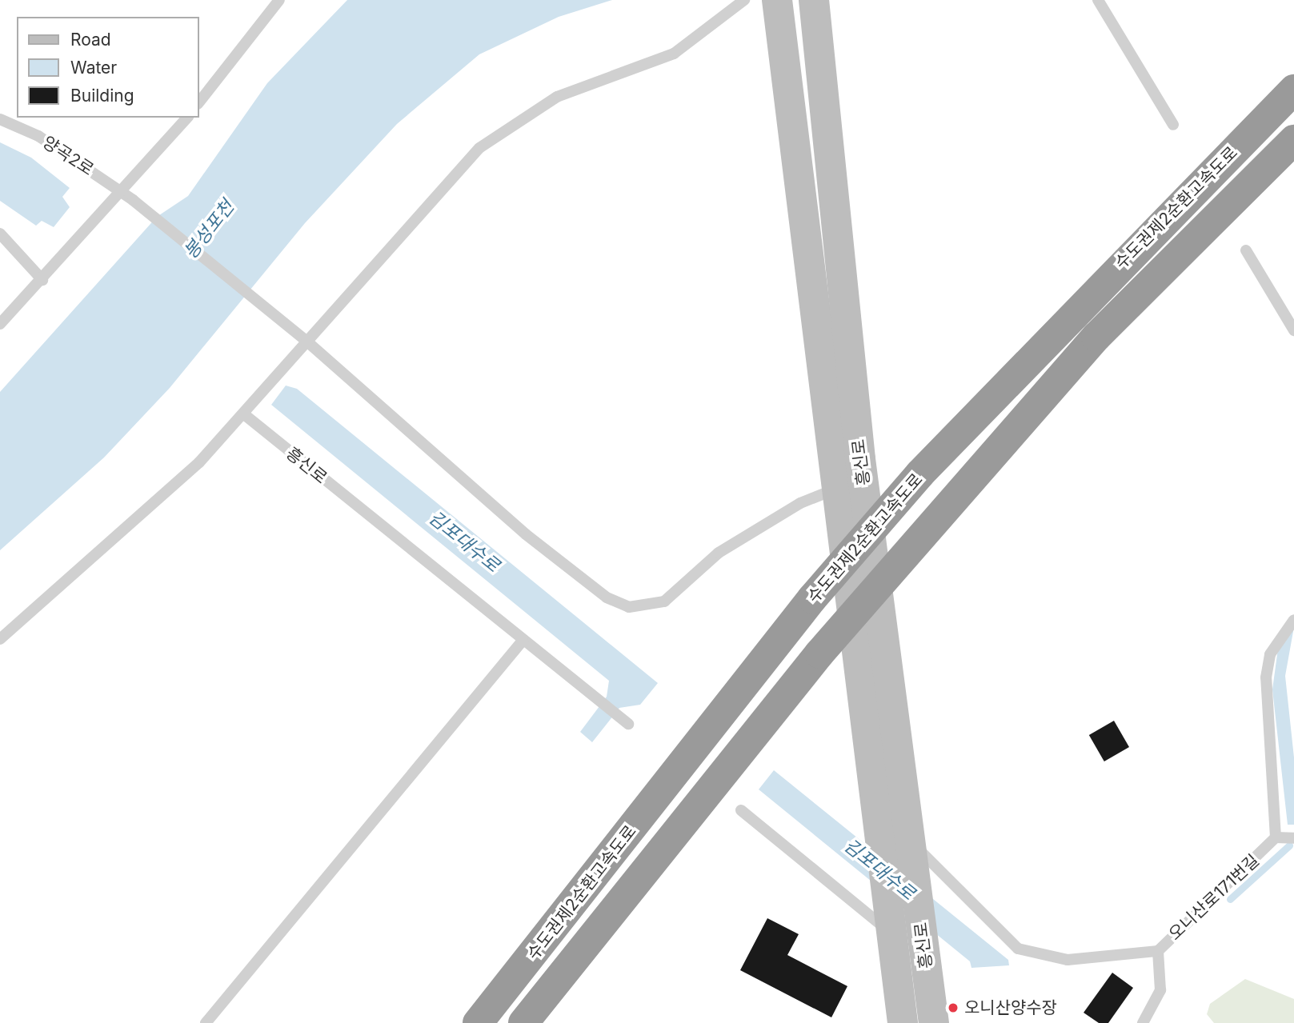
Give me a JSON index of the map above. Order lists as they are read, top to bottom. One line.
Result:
{"streets":{"highway":["수도권제2순환고속도로"],"main road":["흥신로"],"lane":["양곡2로","오니산로171번길"]},"crossings":[["양곡2로","흥신로"]],"water":["봉성포천","김포대수로"],"places":["오니산양수장"],"legend":["Road","Water","Building"]}
